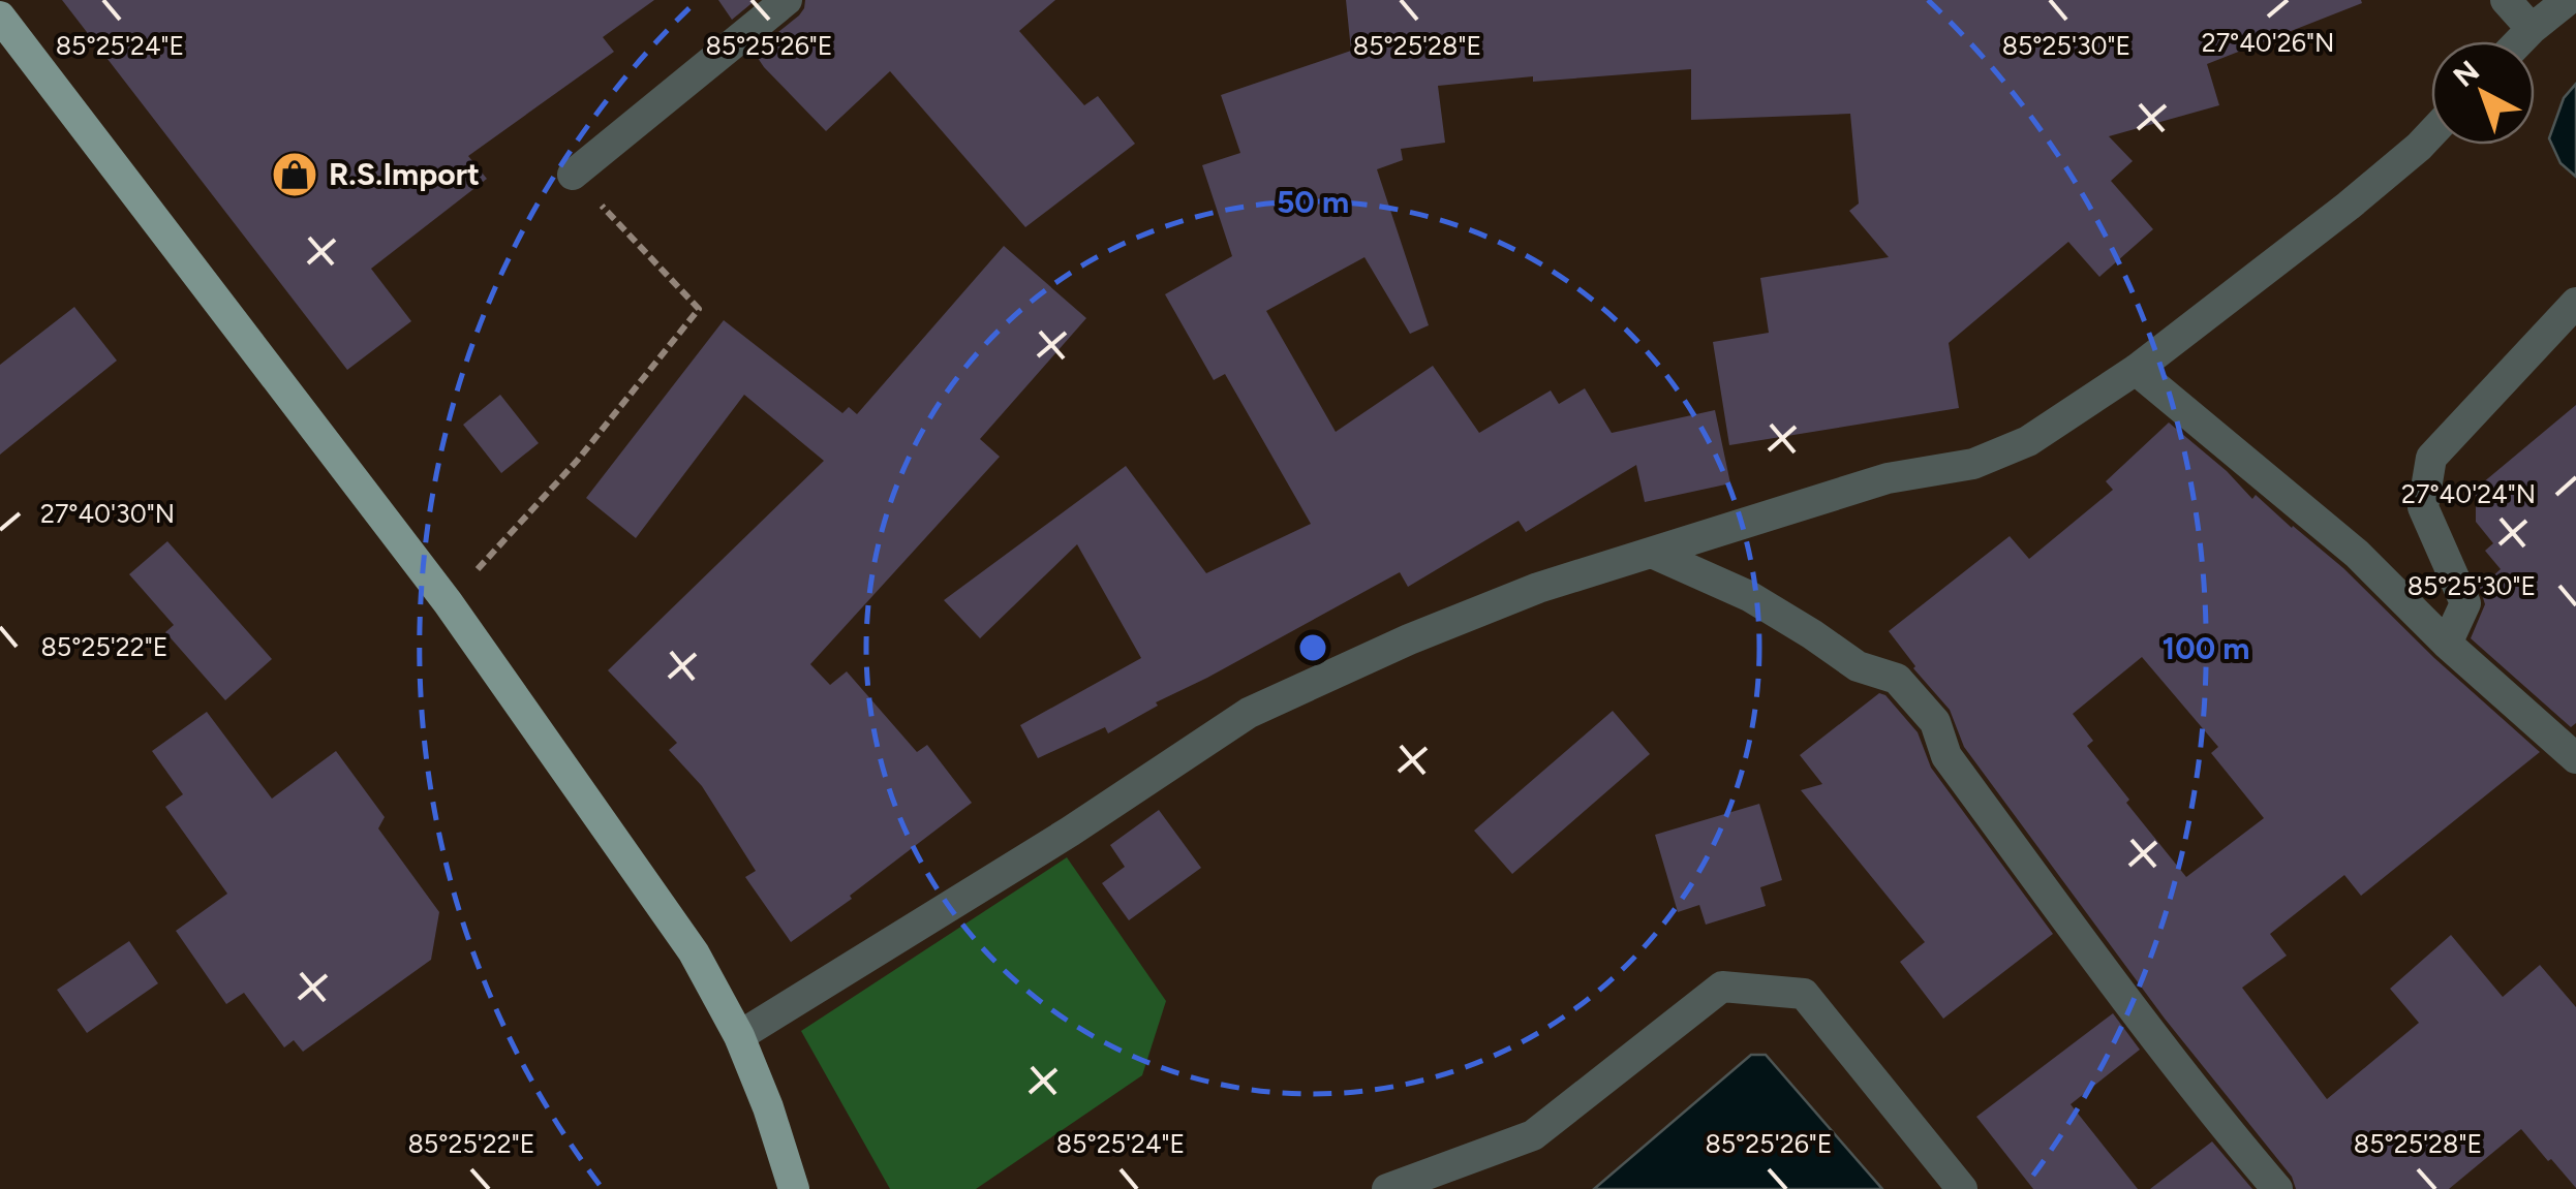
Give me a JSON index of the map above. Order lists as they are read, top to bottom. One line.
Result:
{"places":{"shop":["R.S.Import"]},"north":"top left","coordinates":["27°40'26\"N","85°25'24\"E","85°25'28\"E","85°25'26\"E","85°25'30\"E","27°40'24\"N","27°40'30\"N","85°25'22\"E"],"rings":["50 m","100 m"]}
